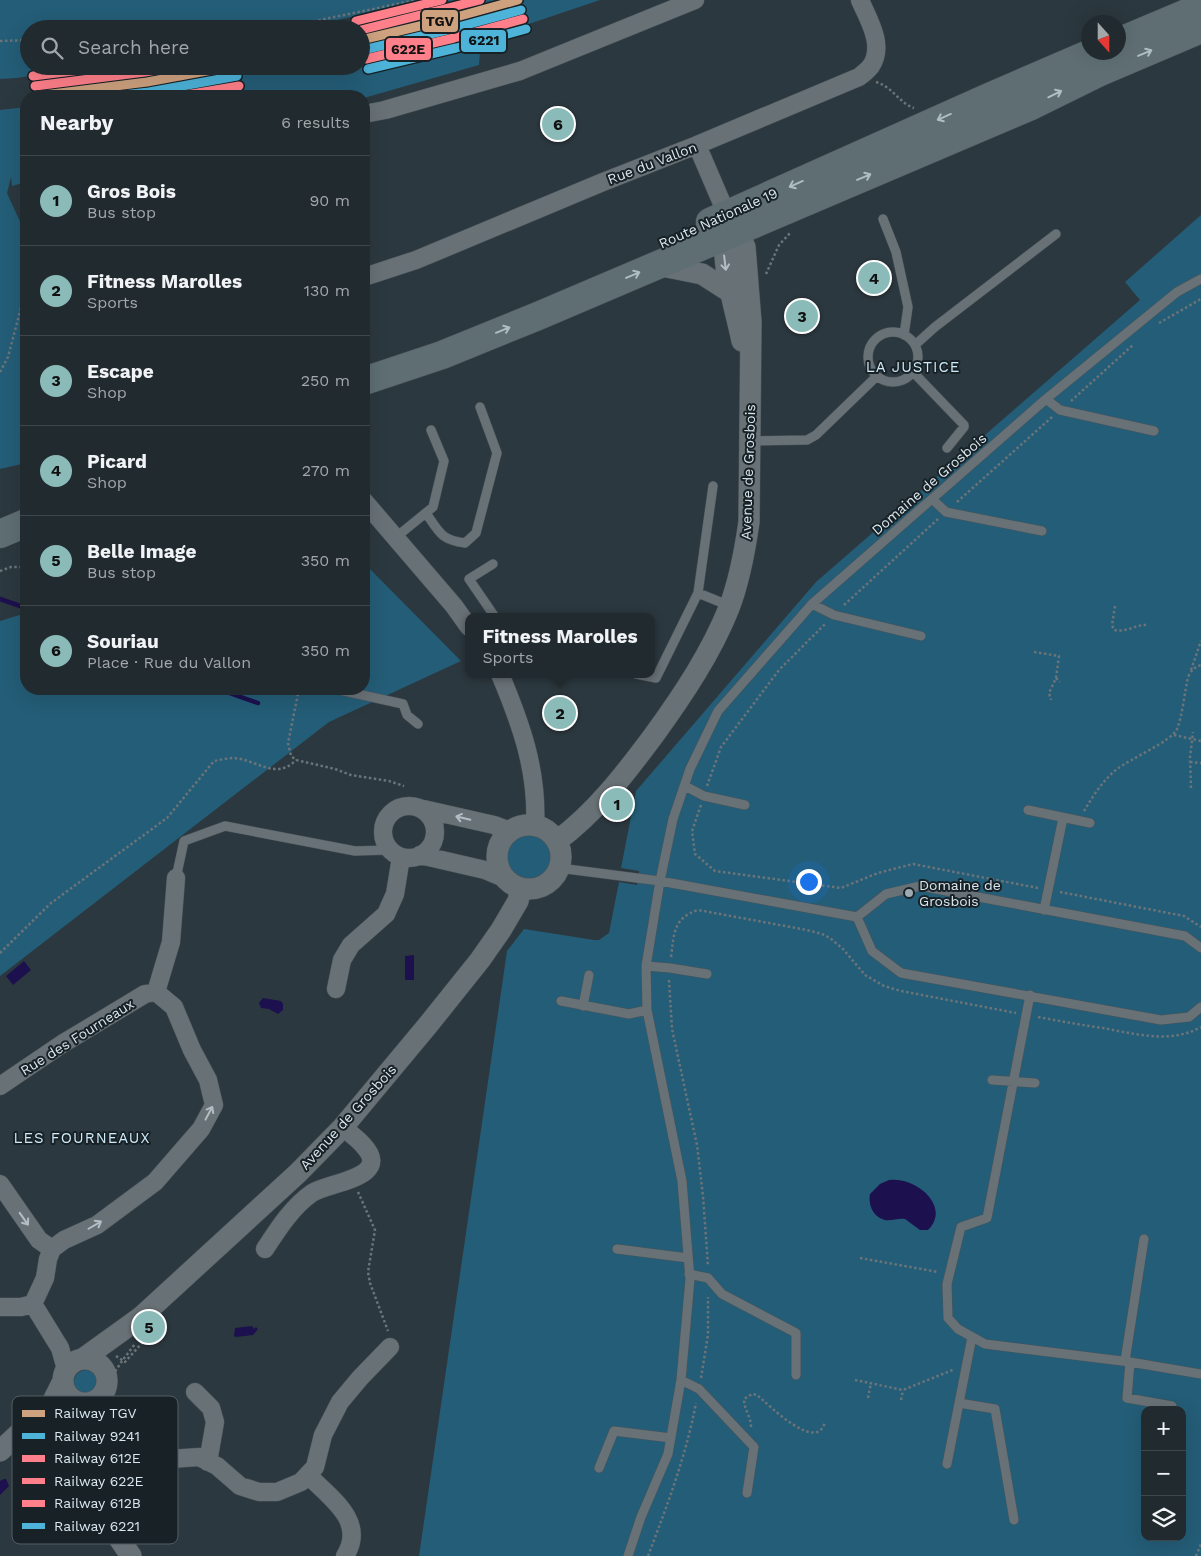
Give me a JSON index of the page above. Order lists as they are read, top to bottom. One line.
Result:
{"streets":{"main road":["Route Nationale 19"],"street":["Rue du Vallon","Avenue de Grosbois","Rue des Fourneaux"],"lane":["Domaine de Grosbois"]},"crossings":[["Route Nationale 19","Avenue de Grosbois"]],"districts":["LA JUSTICE","LES FOURNEAUX"],"places":["Domaine de Grosbois"],"lines":["rail line TGV","rail line 612E","rail line 612B","rail line 9241","rail line 622E","rail line 6221"],"legend":["Railway TGV","Railway 9241","Railway 612E","Railway 622E","Railway 612B","Railway 6221"],"north":"bottom","page":{"search":"Search here","heading":["Nearby","6 results"],"pins":["6","4","3","2","1","5"],"list":[{"mark":"1","name":"Gros Bois","note":"Bus stop","value":"90 m"},{"mark":"2","name":"Fitness Marolles","note":"Sports","value":"130 m"},{"mark":"3","name":"Escape","note":"Shop","value":"250 m"},{"mark":"4","name":"Picard","note":"Shop","value":"270 m"},{"mark":"5","name":"Belle Image","note":"Bus stop","value":"350 m"},{"mark":"6","name":"Souriau","note":"Place · Rue du Vallon","value":"350 m"}],"popup":["Fitness Marolles","Sports"],"map_buttons":["+","−"]}}
